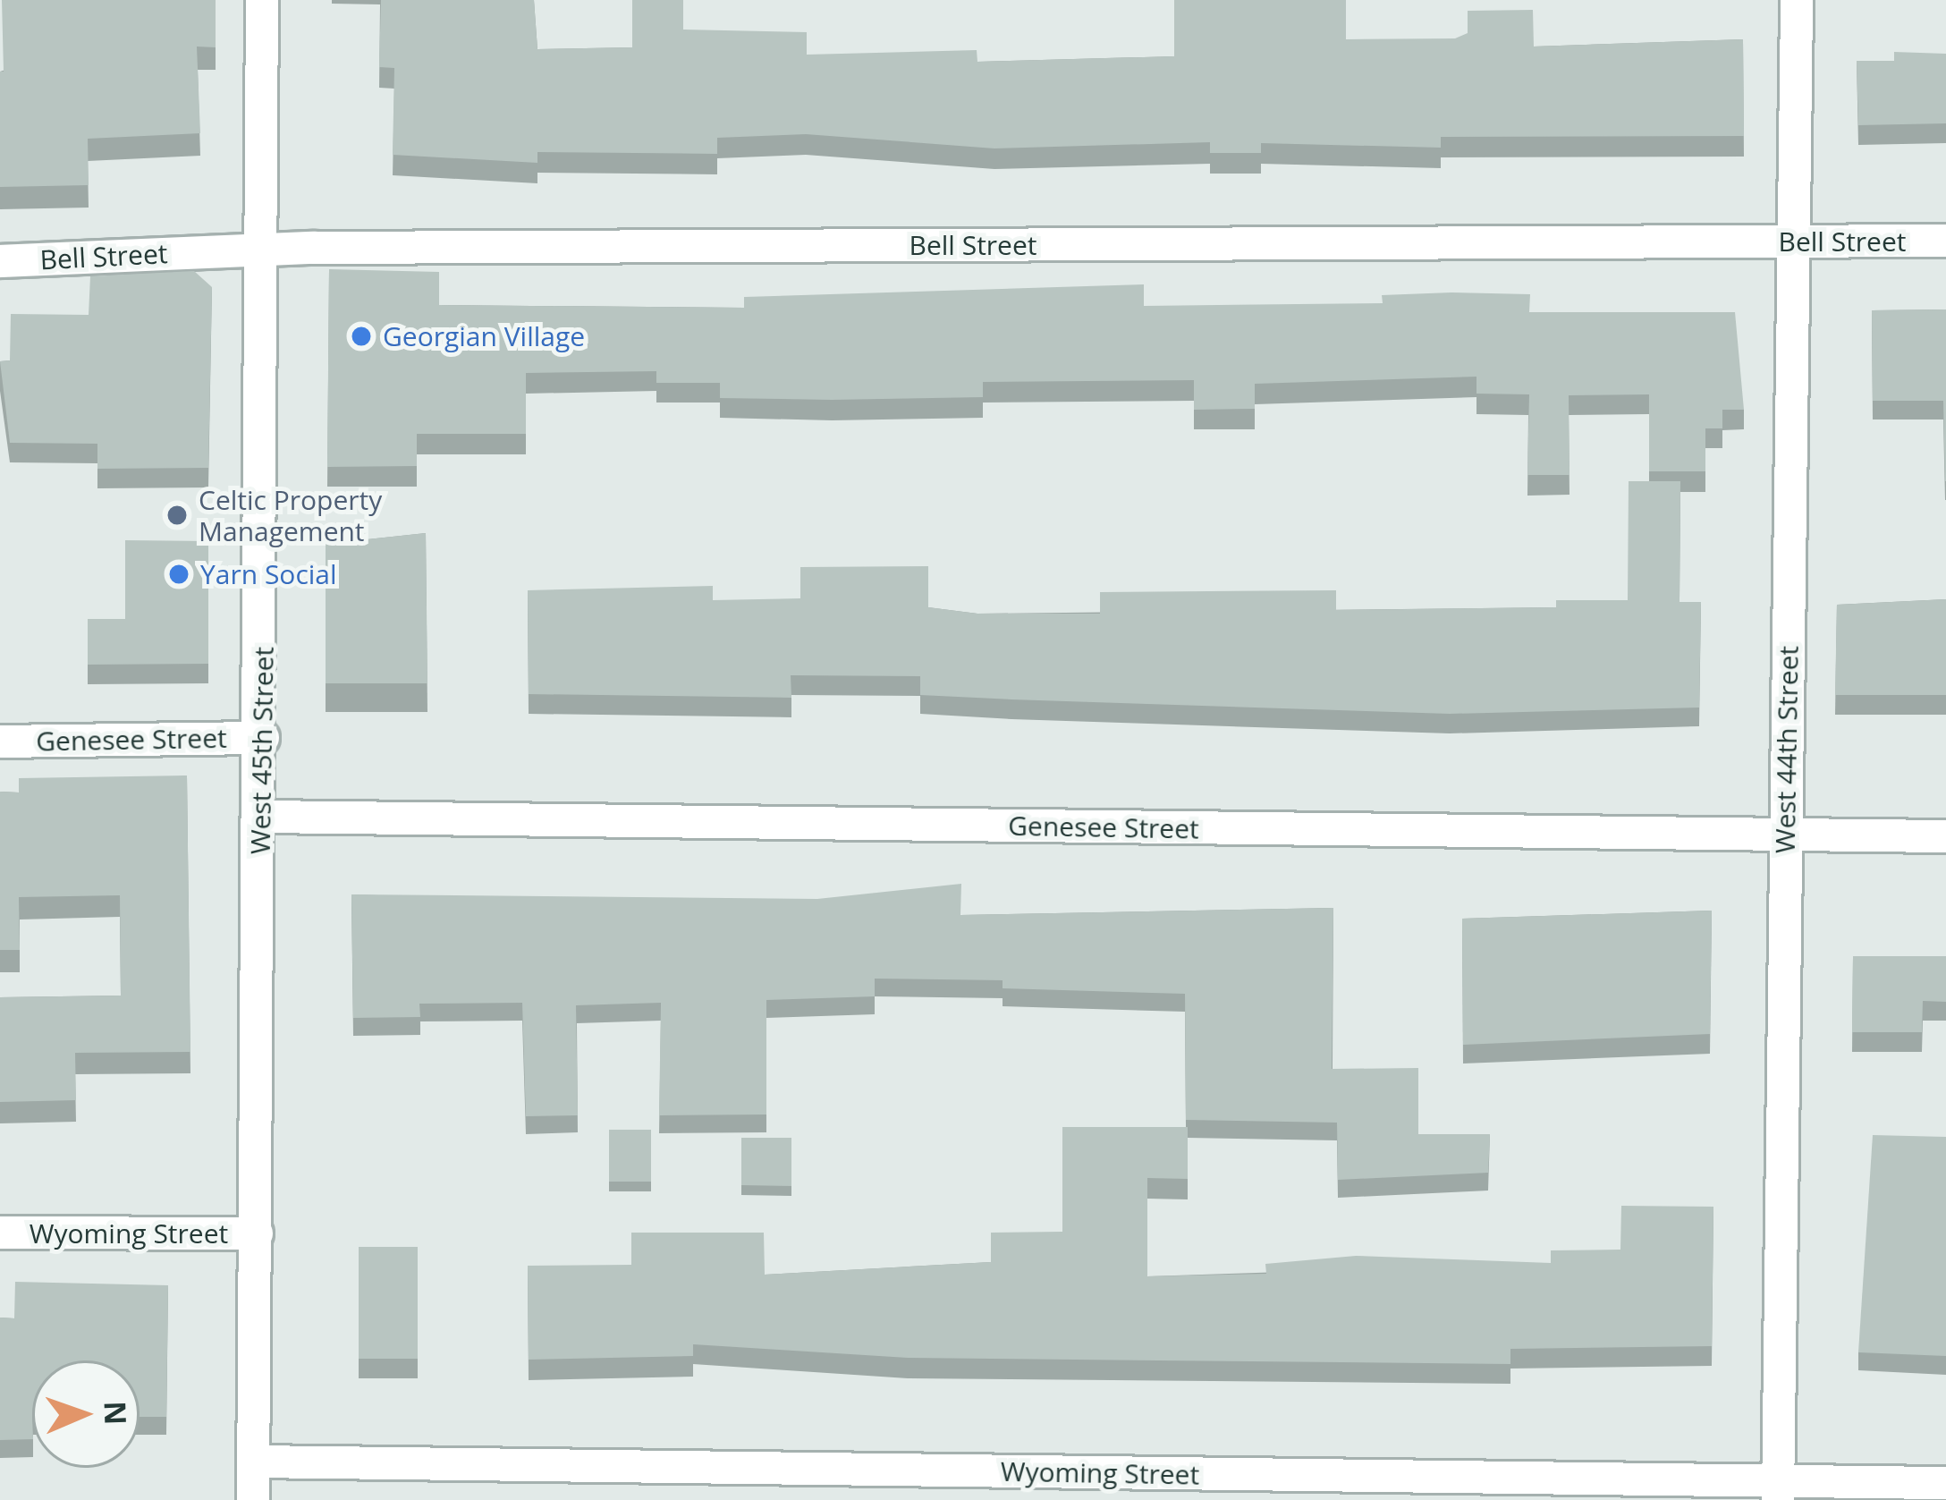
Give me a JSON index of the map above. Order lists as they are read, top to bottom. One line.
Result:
{"streets":{"street":["Bell Street","Genesee Street","West 44th Street","West 45th Street","Wyoming Street"]},"crossings":[["Bell Street","West 44th Street"],["Bell Street","West 45th Street"],["Genesee Street","West 44th Street"],["Genesee Street","West 45th Street"],["West 44th Street","Wyoming Street"],["West 45th Street","Wyoming Street"]],"places":["Georgian Village","Celtic Property Management","Yarn Social"],"north":"right"}
